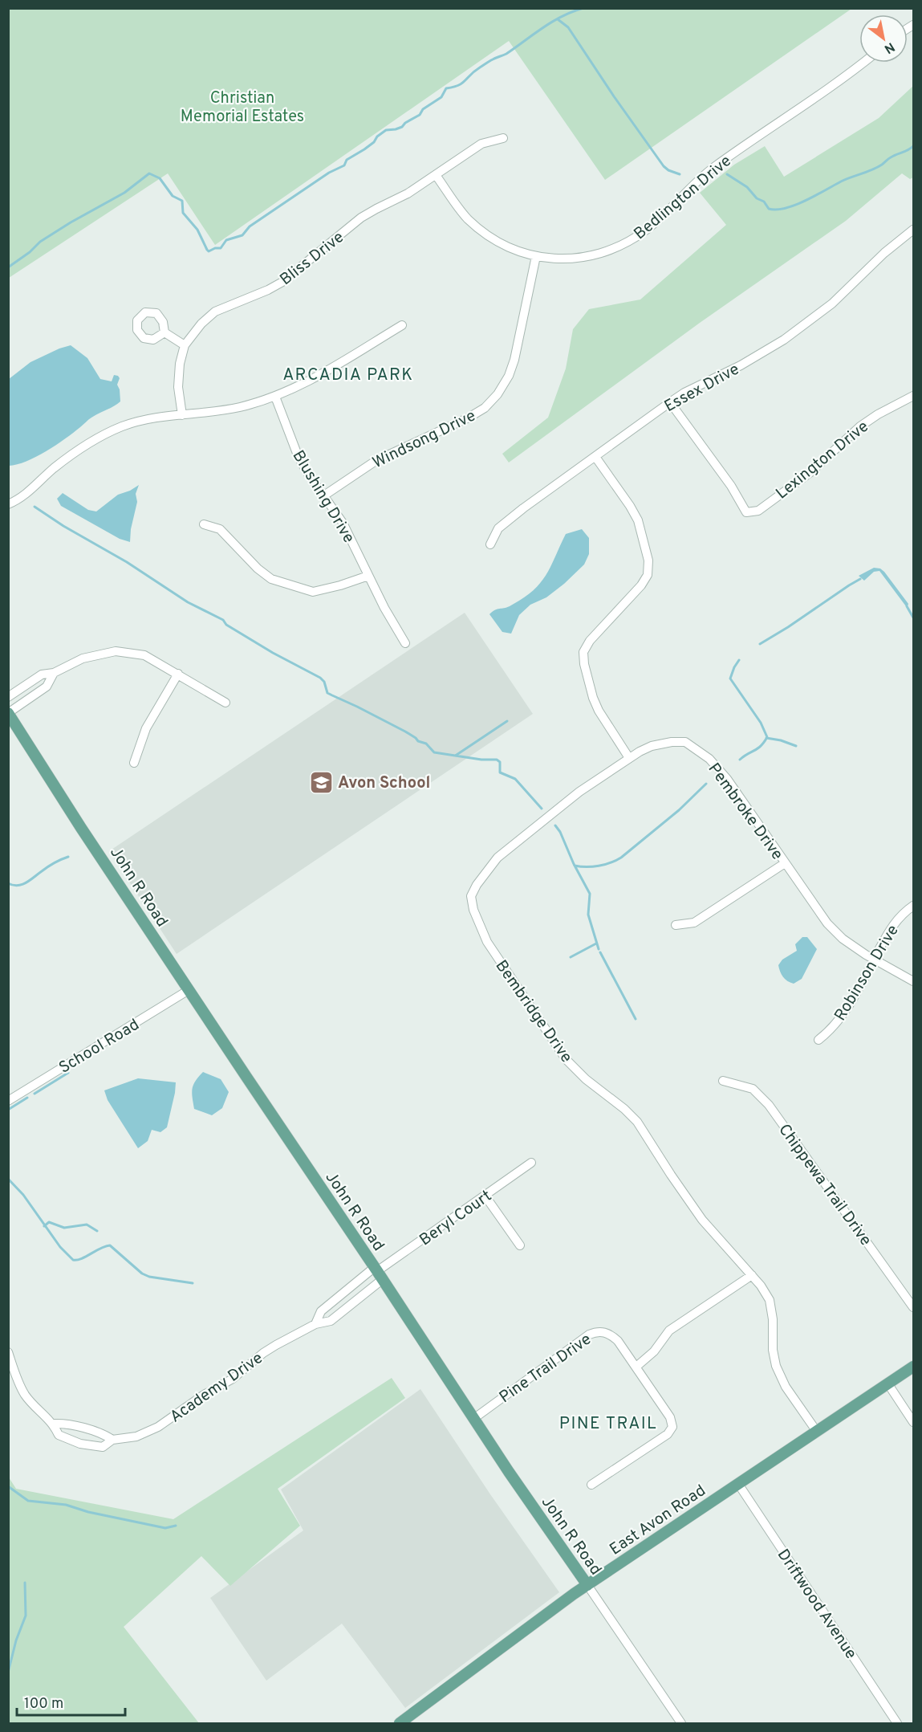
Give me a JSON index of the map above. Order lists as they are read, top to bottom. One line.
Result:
{"streets":{"main road":["John R Road","East Avon Road"],"street":["Bedlington Drive","Bliss Drive","Essex Drive","Windsong Drive","Lexington Drive","Blushing Drive","Pembroke Drive","Robinson Drive","Bembridge Drive","School Road","Chippewa Trail Drive","Beryl Court","Pine Trail Drive","Academy Drive","Driftwood Avenue"]},"crossings":[["Bedlington Drive","Bliss Drive"],["Bedlington Drive","Windsong Drive"],["Essex Drive","Lexington Drive"],["Windsong Drive","Blushing Drive"],["Pembroke Drive","Robinson Drive"],["Pembroke Drive","Bembridge Drive"],["John R Road","School Road"],["John R Road","Beryl Court"],["John R Road","Pine Trail Drive"],["John R Road","Academy Drive"],["John R Road","East Avon Road"],["Bembridge Drive","East Avon Road"],["Beryl Court","Academy Drive"],["East Avon Road","Driftwood Avenue"]],"districts":["ARCADIA PARK","PINE TRAIL"],"parks":["Christian Memorial Estates"],"places":{"school or university":["Avon School"]},"scale_bar":"100 m","north":"bottom right"}
